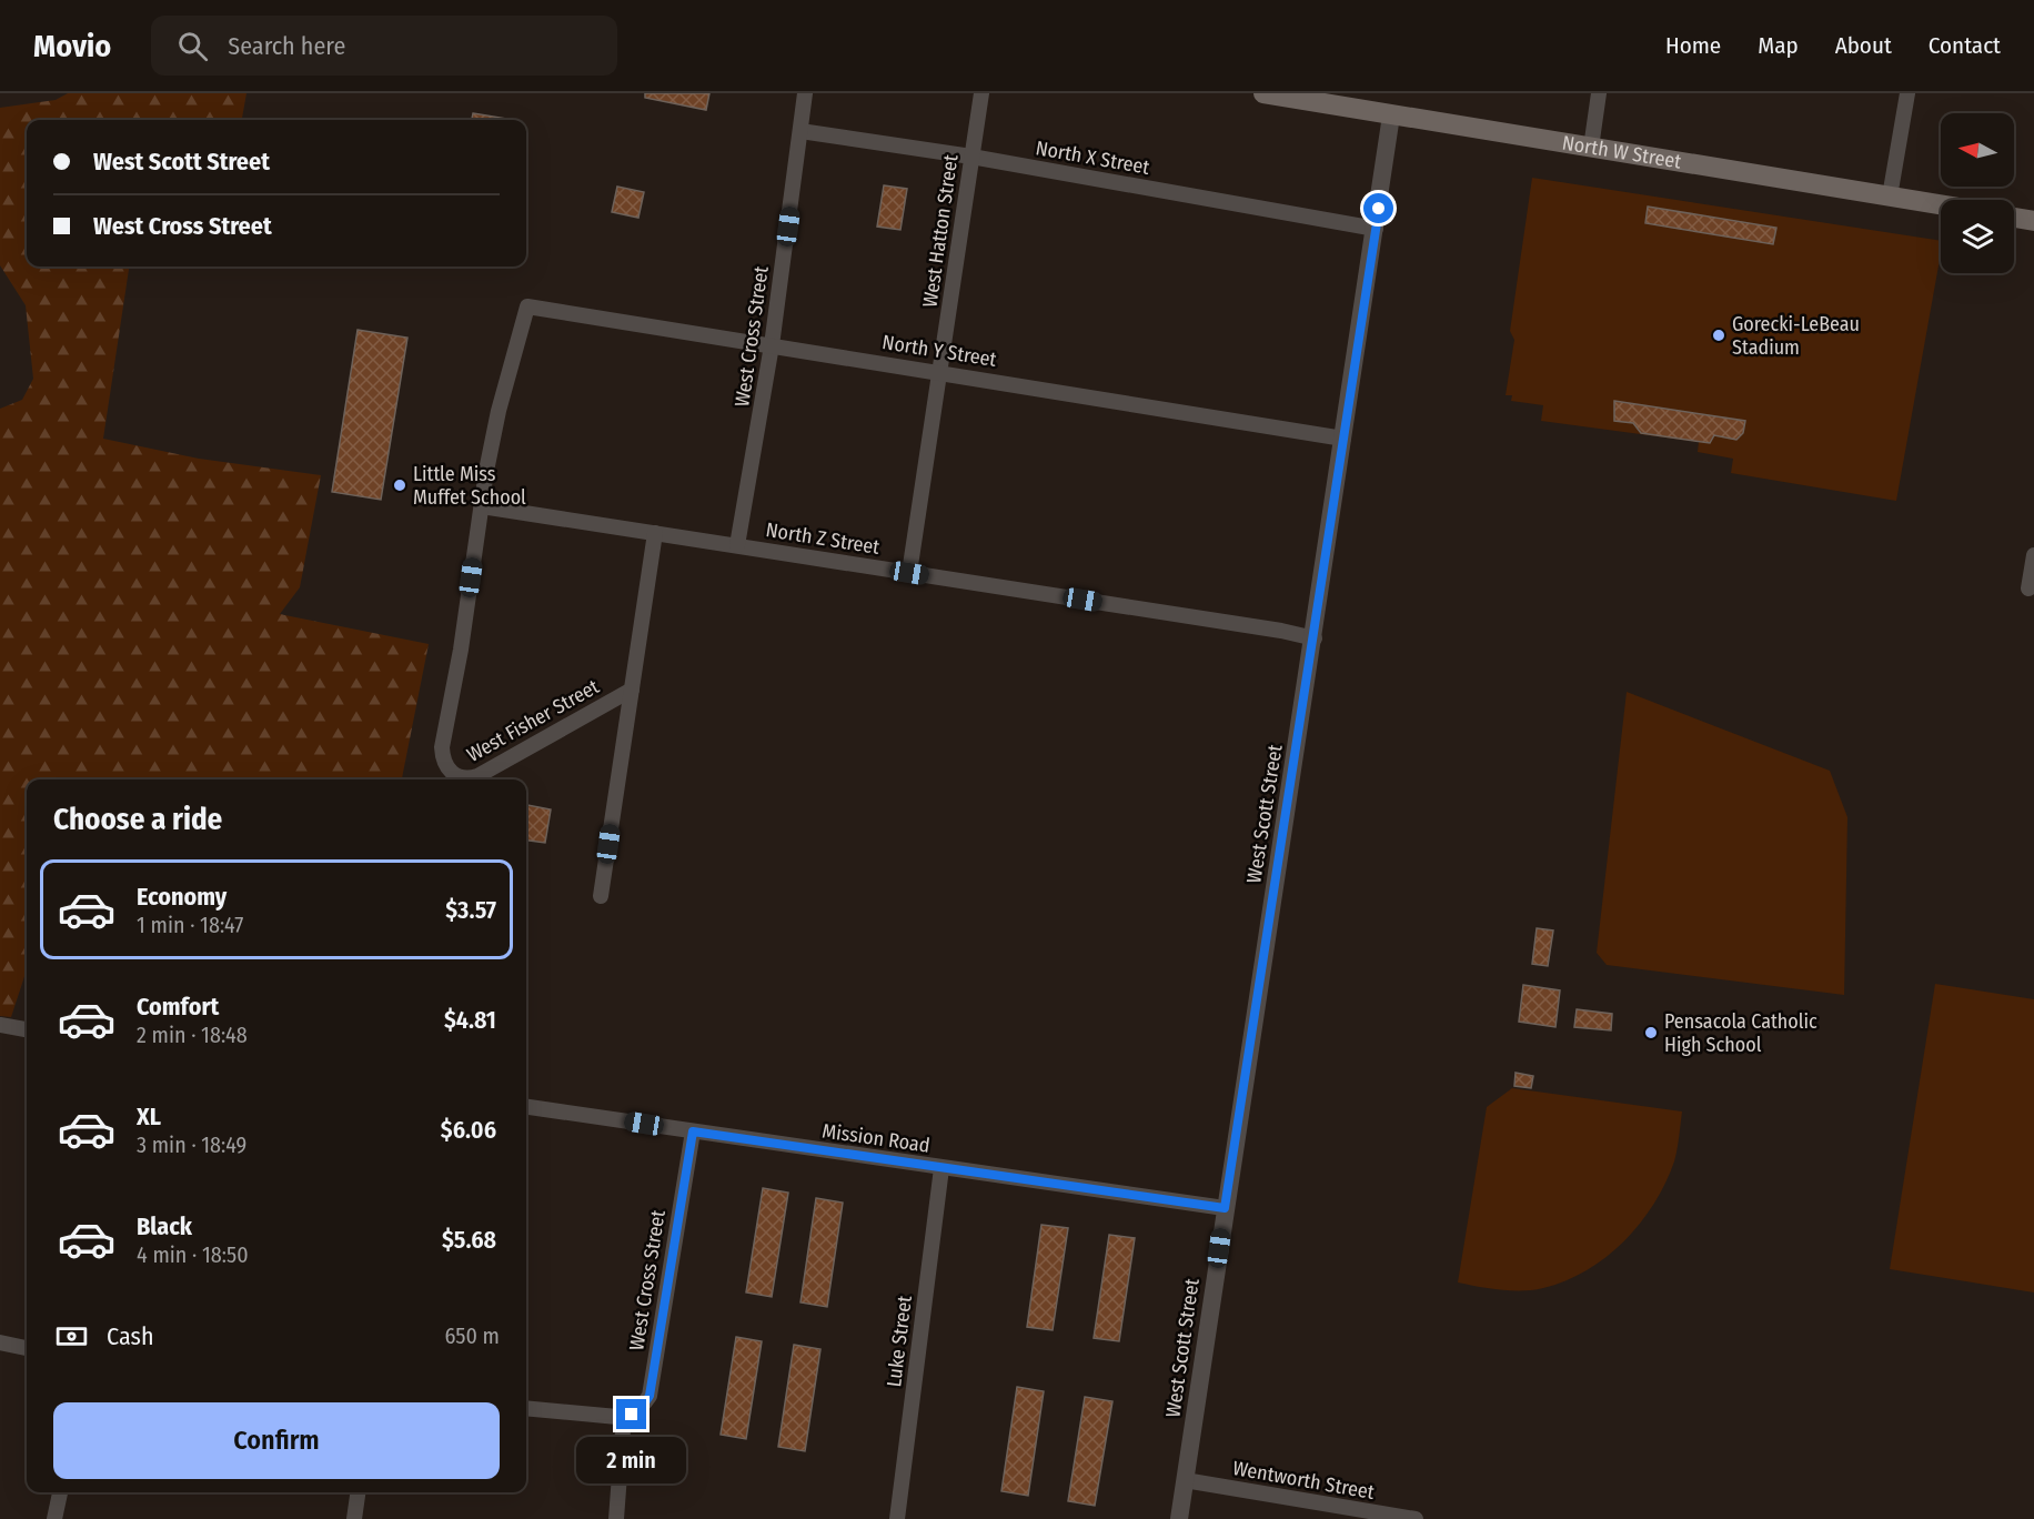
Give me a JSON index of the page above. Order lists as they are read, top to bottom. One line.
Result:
{"streets":{"main road":["North W Street"],"street":["North X Street","West Hatton Street","West Cross Street","North Y Street","North Z Street","West Fisher Street","West Scott Street","Mission Road","Luke Street","Wentworth Street"]},"crossings":[["North W Street","West Scott Street"],["North X Street","West Hatton Street"],["North X Street","West Cross Street"],["North X Street","West Scott Street"],["West Hatton Street","North Y Street"],["West Hatton Street","North Z Street"],["West Cross Street","North Y Street"],["West Cross Street","North Z Street"],["West Cross Street","Mission Road"],["North Y Street","West Fisher Street"],["North Y Street","West Scott Street"],["North Z Street","West Fisher Street"],["North Z Street","West Scott Street"],["West Scott Street","Mission Road"],["West Scott Street","Wentworth Street"],["Mission Road","Luke Street"]],"places":["Gorecki-LeBeau Stadium","Little Miss Muffet School","Pensacola Catholic High School"],"north":"left","page":{"header":"Movio","search":"Search here","nav":["Home","Map","About","Contact"],"banner":["West Scott Street","West Cross Street"],"heading":"Choose a ride","list":[{"name":"Economy","note":"1 min · 18:47","value":"$3.57"},{"name":"Comfort","note":"2 min · 18:48","value":"$4.81"},{"name":"XL","note":"3 min · 18:49","value":"$6.06"},{"name":"Black","note":"4 min · 18:50","value":"$5.68"}],"pay":["Cash","650 m"],"buttons":"Confirm","bubble":"2 min"}}
